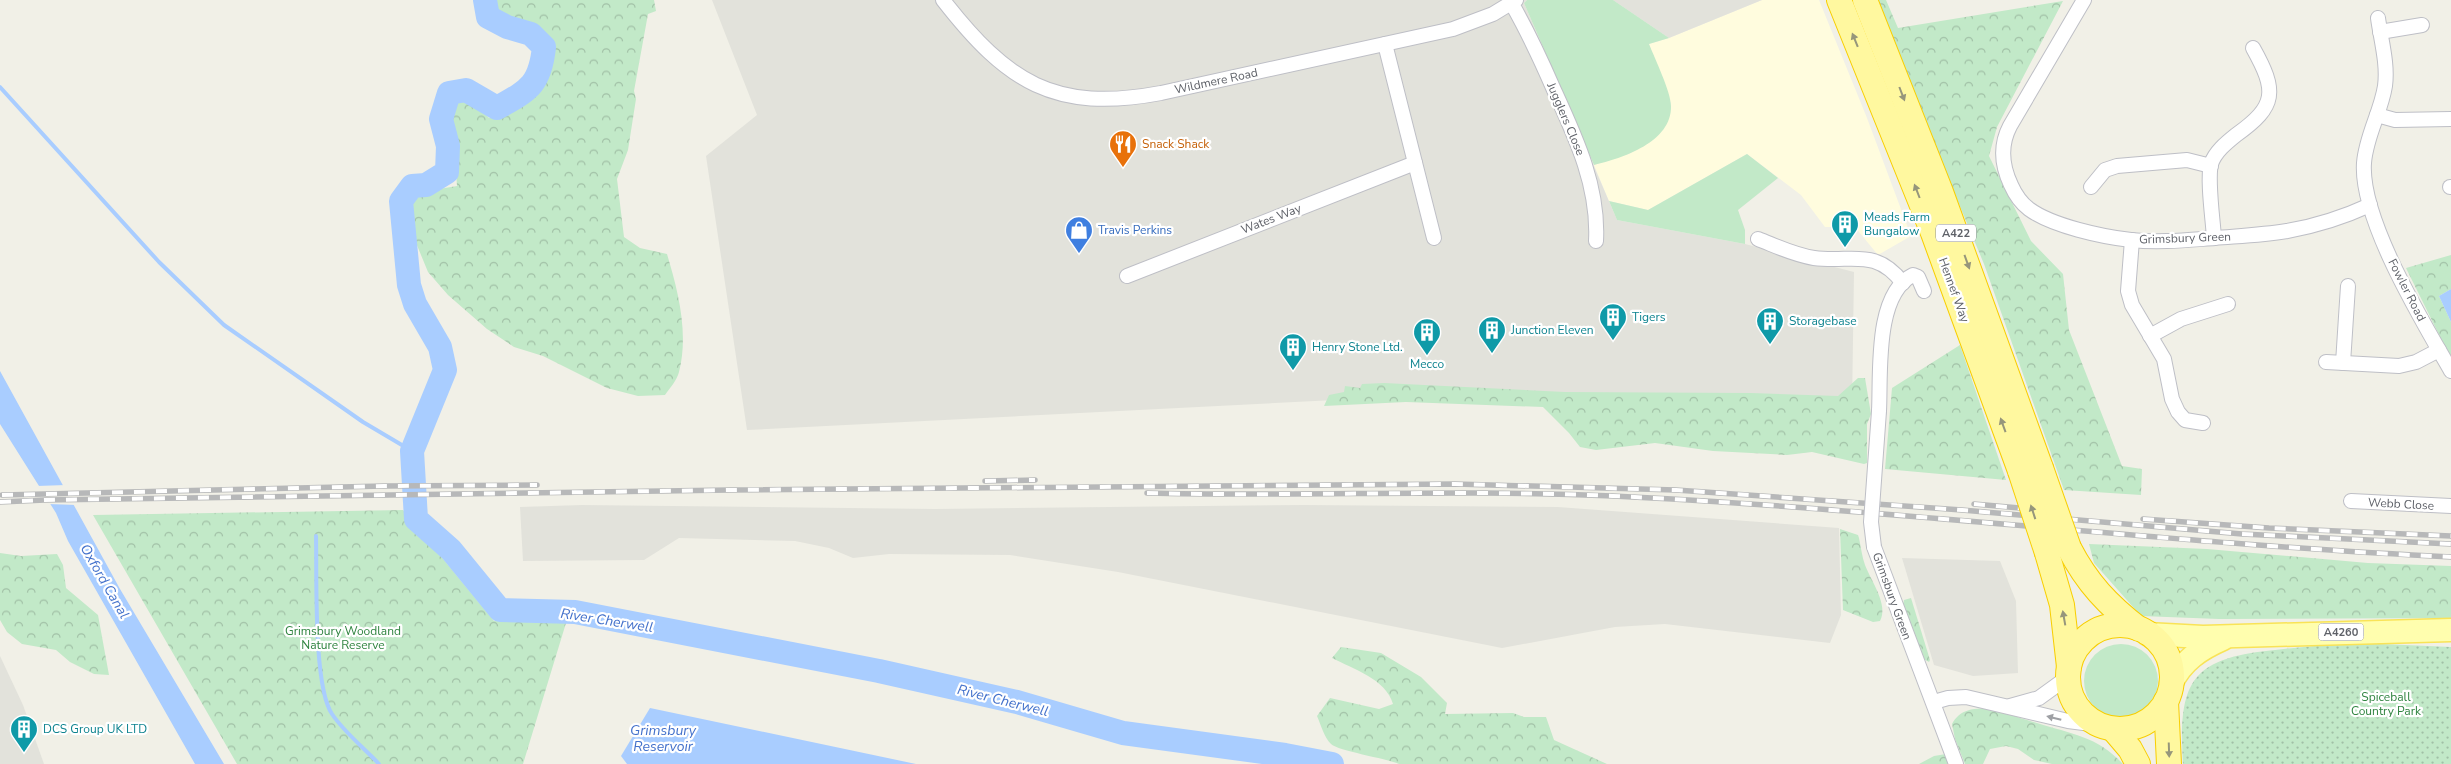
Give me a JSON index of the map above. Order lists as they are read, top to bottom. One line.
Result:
{"streets":{"highway":["A422","Hennef Way"],"main road":["A4260"],"street":["Wildmere Road","Jugglers Close","Wates Way","Grimsbury Green","Fowler Road","Webb Close"]},"crossings":[["Wildmere Road","Jugglers Close"],["A422","Hennef Way"],["A422","A4260"],["Grimsbury Green","Fowler Road"]],"water":["Oxford Canal","River Cherwell","Grimsbury Reservoir"],"parks":["Grimsbury Woodland Nature Reserve","Spiceball Country Park"],"places":{"restaurant":["Snack Shack"],"building":["Meads Farm Bungalow","Tigers","Storagebase","Junction Eleven","Mecco","Henry Stone Ltd.","DCS Group UK LTD"],"shop":["Travis Perkins"]}}
